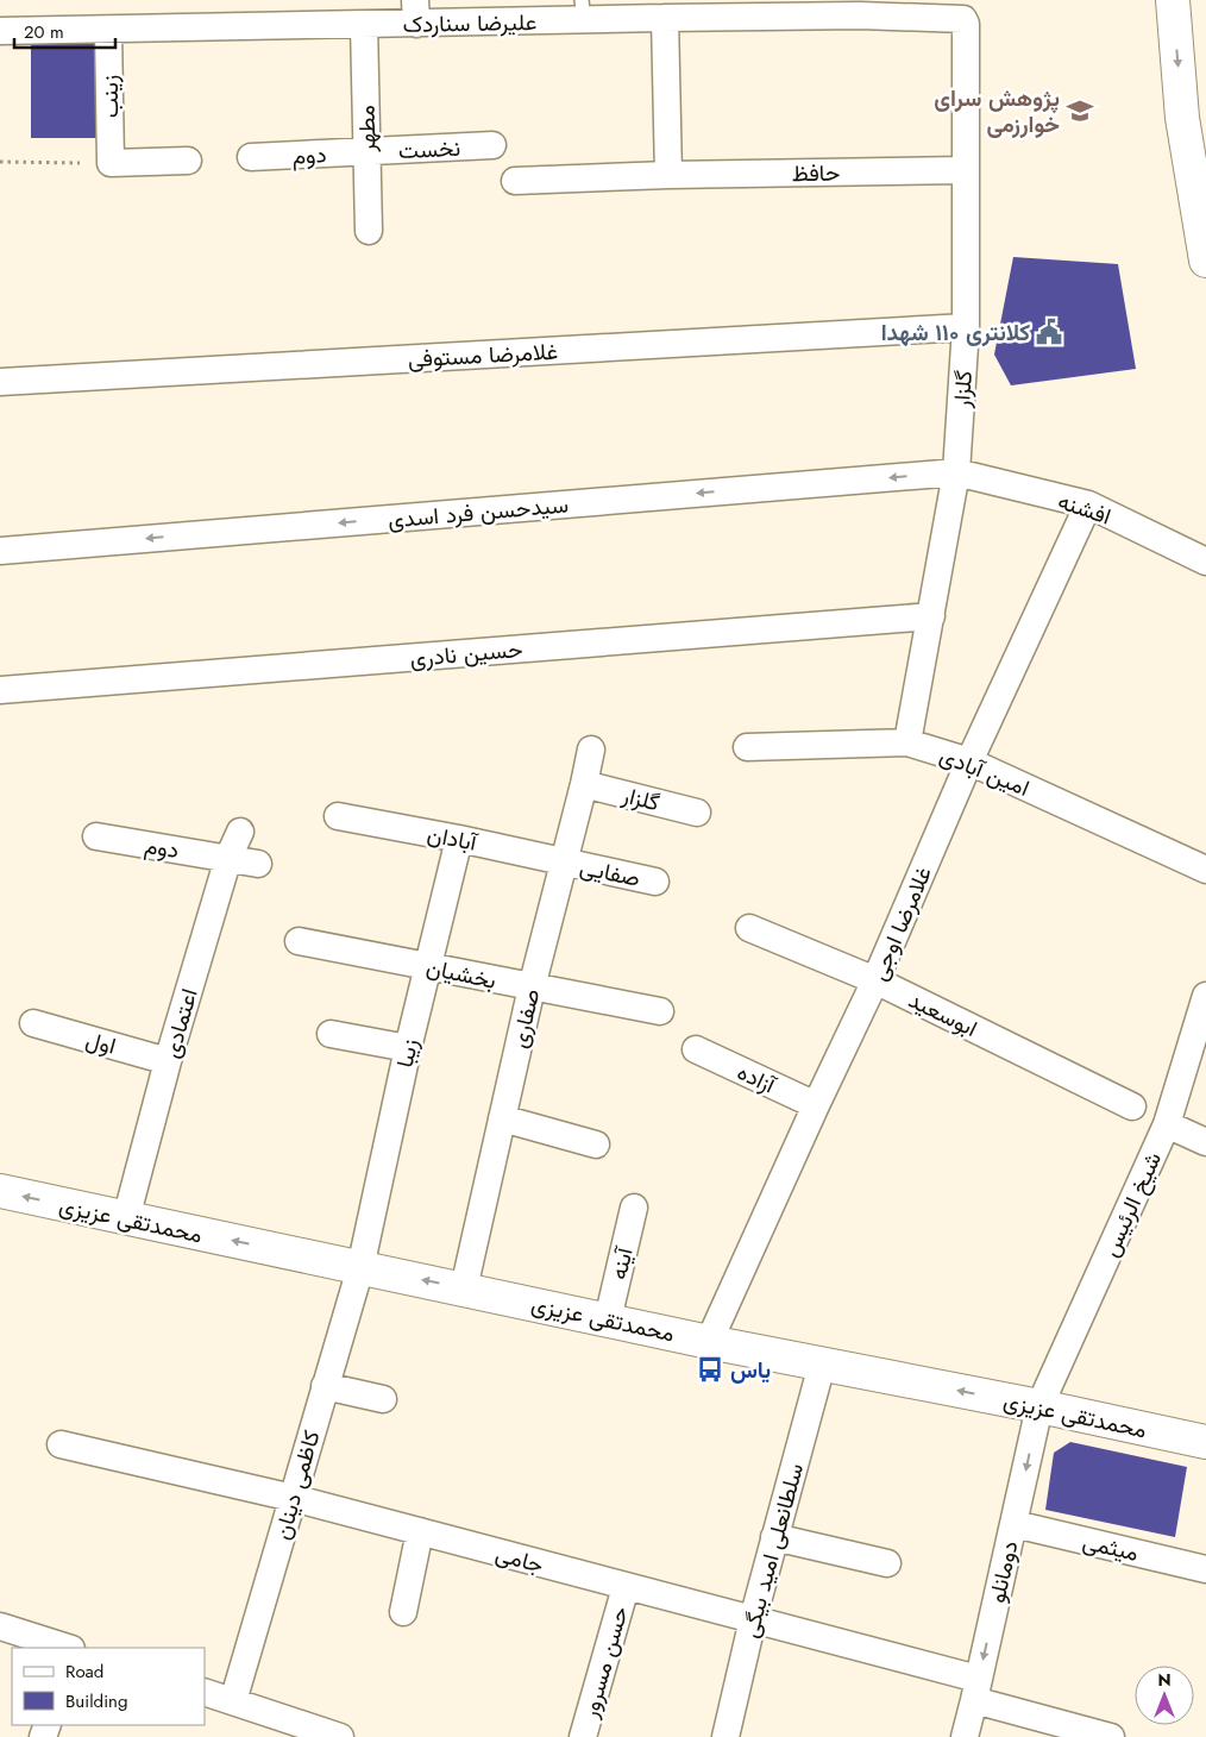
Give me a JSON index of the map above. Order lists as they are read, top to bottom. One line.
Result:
{"streets":{"main road":["محمدتقی عزیزی"],"street":["علیرضا سناردک","زینب","مطهر","نخست","دوم","حافظ","غلامرضا مستوفی","گلزار","افشنه","سیدحسن فرد اسدی","حسین نادری","امین آبادی","آبادان","صفایی","غلامرضا اوجی","بخشیان","ابوسعید","صفاری","اعتمادی","اول","زیبا","آزاده","شیخ الرئیس","آینه","کاظمی دینان","میثمی","سلطانعلی امید بیگی","جامی","دومانلو","حسن مسرور"]},"crossings":[["علیرضا سناردک","زینب"],["علیرضا سناردک","مطهر"],["علیرضا سناردک","گلزار"],["مطهر","نخست"],["مطهر","دوم"],["نخست","دوم"],["دوم","اعتمادی"],["حافظ","گلزار"],["غلامرضا مستوفی","گلزار"],["گلزار","افشنه"],["گلزار","سیدحسن فرد اسدی"],["گلزار","حسین نادری"],["گلزار","امین آبادی"],["گلزار","صفاری"],["افشنه","سیدحسن فرد اسدی"],["افشنه","غلامرضا اوجی"],["امین آبادی","غلامرضا اوجی"],["آبادان","صفایی"],["آبادان","صفاری"],["آبادان","زیبا"],["صفایی","صفاری"],["غلامرضا اوجی","ابوسعید"],["غلامرضا اوجی","آزاده"],["غلامرضا اوجی","محمدتقی عزیزی"],["بخشیان","صفاری"],["بخشیان","زیبا"],["صفاری","محمدتقی عزیزی"],["اعتمادی","اول"],["اعتمادی","محمدتقی عزیزی"],["زیبا","محمدتقی عزیزی"],["زیبا","کاظمی دینان"],["شیخ الرئیس","محمدتقی عزیزی"],["شیخ الرئیس","دومانلو"],["محمدتقی عزیزی","آینه"],["محمدتقی عزیزی","کاظمی دینان"],["محمدتقی عزیزی","سلطانعلی امید بیگی"],["محمدتقی عزیزی","دومانلو"],["کاظمی دینان","جامی"],["میثمی","دومانلو"],["سلطانعلی امید بیگی","جامی"],["جامی","دومانلو"],["جامی","حسن مسرور"]],"one_way":["سیدحسن فرد اسدی","محمدتقی عزیزی","دومانلو"],"places":{"school or university":["پژوهش سرای خوارزمی"],"public building":["کلانتری ۱۱۰ شهدا"],"bus stop":["یاس"]},"legend":["Road","Building"],"scale_bar":"20 m","north":"top"}
